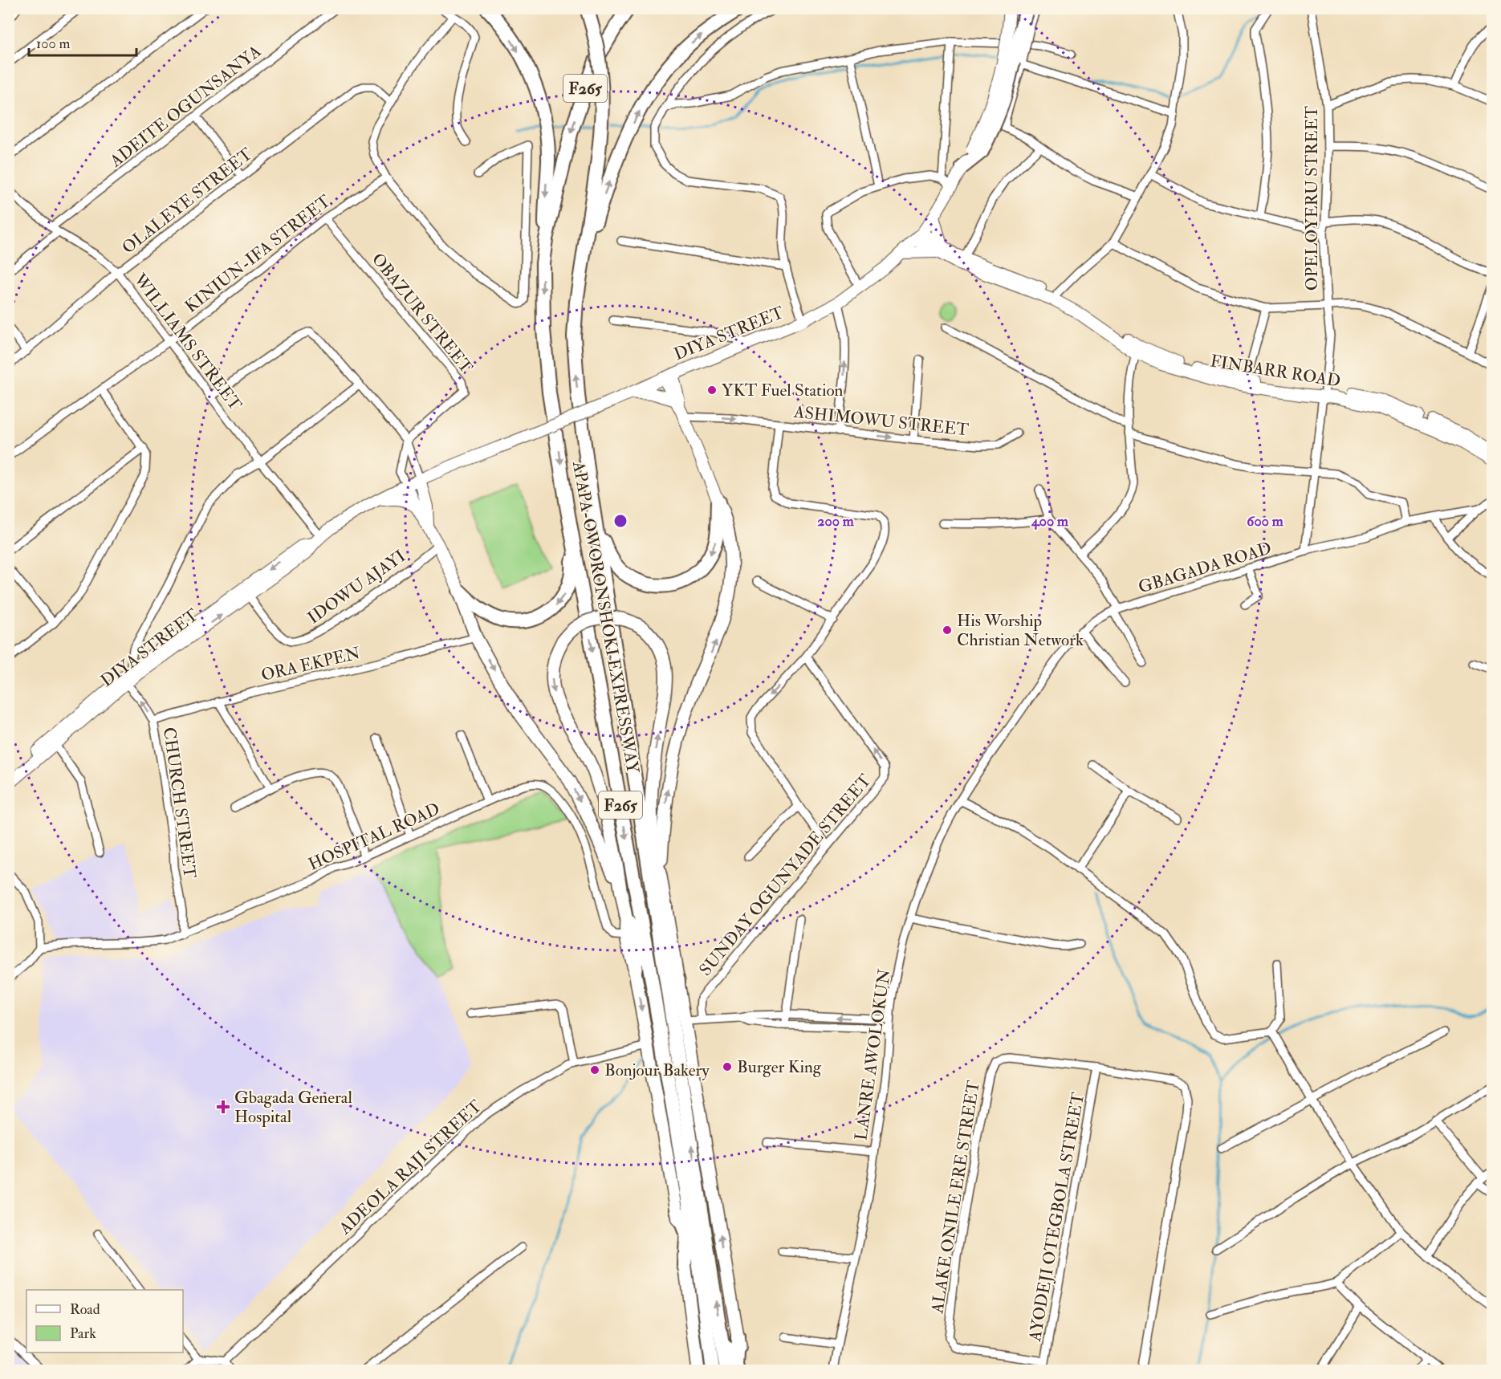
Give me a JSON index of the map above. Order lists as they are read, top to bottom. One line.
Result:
{"streets":{"highway":["F265","APAPA-OWORONSHOKI EXPRESSWAY"],"main road":["DIYA STREET","FINBARR ROAD"],"street":["ADEITE OGUNSANYA","OPELOYERU STREET","OLALEYE STREET","KINIUN-IFA STREET","OBAZUR STREET","WILLIAMS STREET","ASHIMOWU STREET","GBAGADA ROAD","IDOWU AJAYI","ORA EKPEN","CHURCH STREET","HOSPITAL ROAD","SUNDAY OGUNYADE STREET","LANRE AWOLOKUN","ADEOLA RAJI STREET","ALAKE ONILE ERE STREET","AYODEJI OTEGBOLA STREET"]},"crossings":[["F265","APAPA-OWORONSHOKI EXPRESSWAY"],["ADEITE OGUNSANYA","WILLIAMS STREET"],["OPELOYERU STREET","FINBARR ROAD"],["OPELOYERU STREET","GBAGADA ROAD"],["OLALEYE STREET","WILLIAMS STREET"],["KINIUN-IFA STREET","OBAZUR STREET"],["KINIUN-IFA STREET","WILLIAMS STREET"],["DIYA STREET","WILLIAMS STREET"],["DIYA STREET","IDOWU AJAYI"],["DIYA STREET","CHURCH STREET"],["GBAGADA ROAD","LANRE AWOLOKUN"],["APAPA-OWORONSHOKI EXPRESSWAY","ADEOLA RAJI STREET"],["ORA EKPEN","CHURCH STREET"],["CHURCH STREET","HOSPITAL ROAD"],["ALAKE ONILE ERE STREET","AYODEJI OTEGBOLA STREET"]],"one_way":["ASHIMOWU STREET","SUNDAY OGUNYADE STREET"],"places":{"other":["YKT Fuel Station","His Worship Christian Network","Burger King","Bonjour Bakery"],"health":["Gbagada General Hospital"]},"legend":["Road","Park"],"scale_bar":"100 m","rings":["200 m","400 m","600 m"]}
